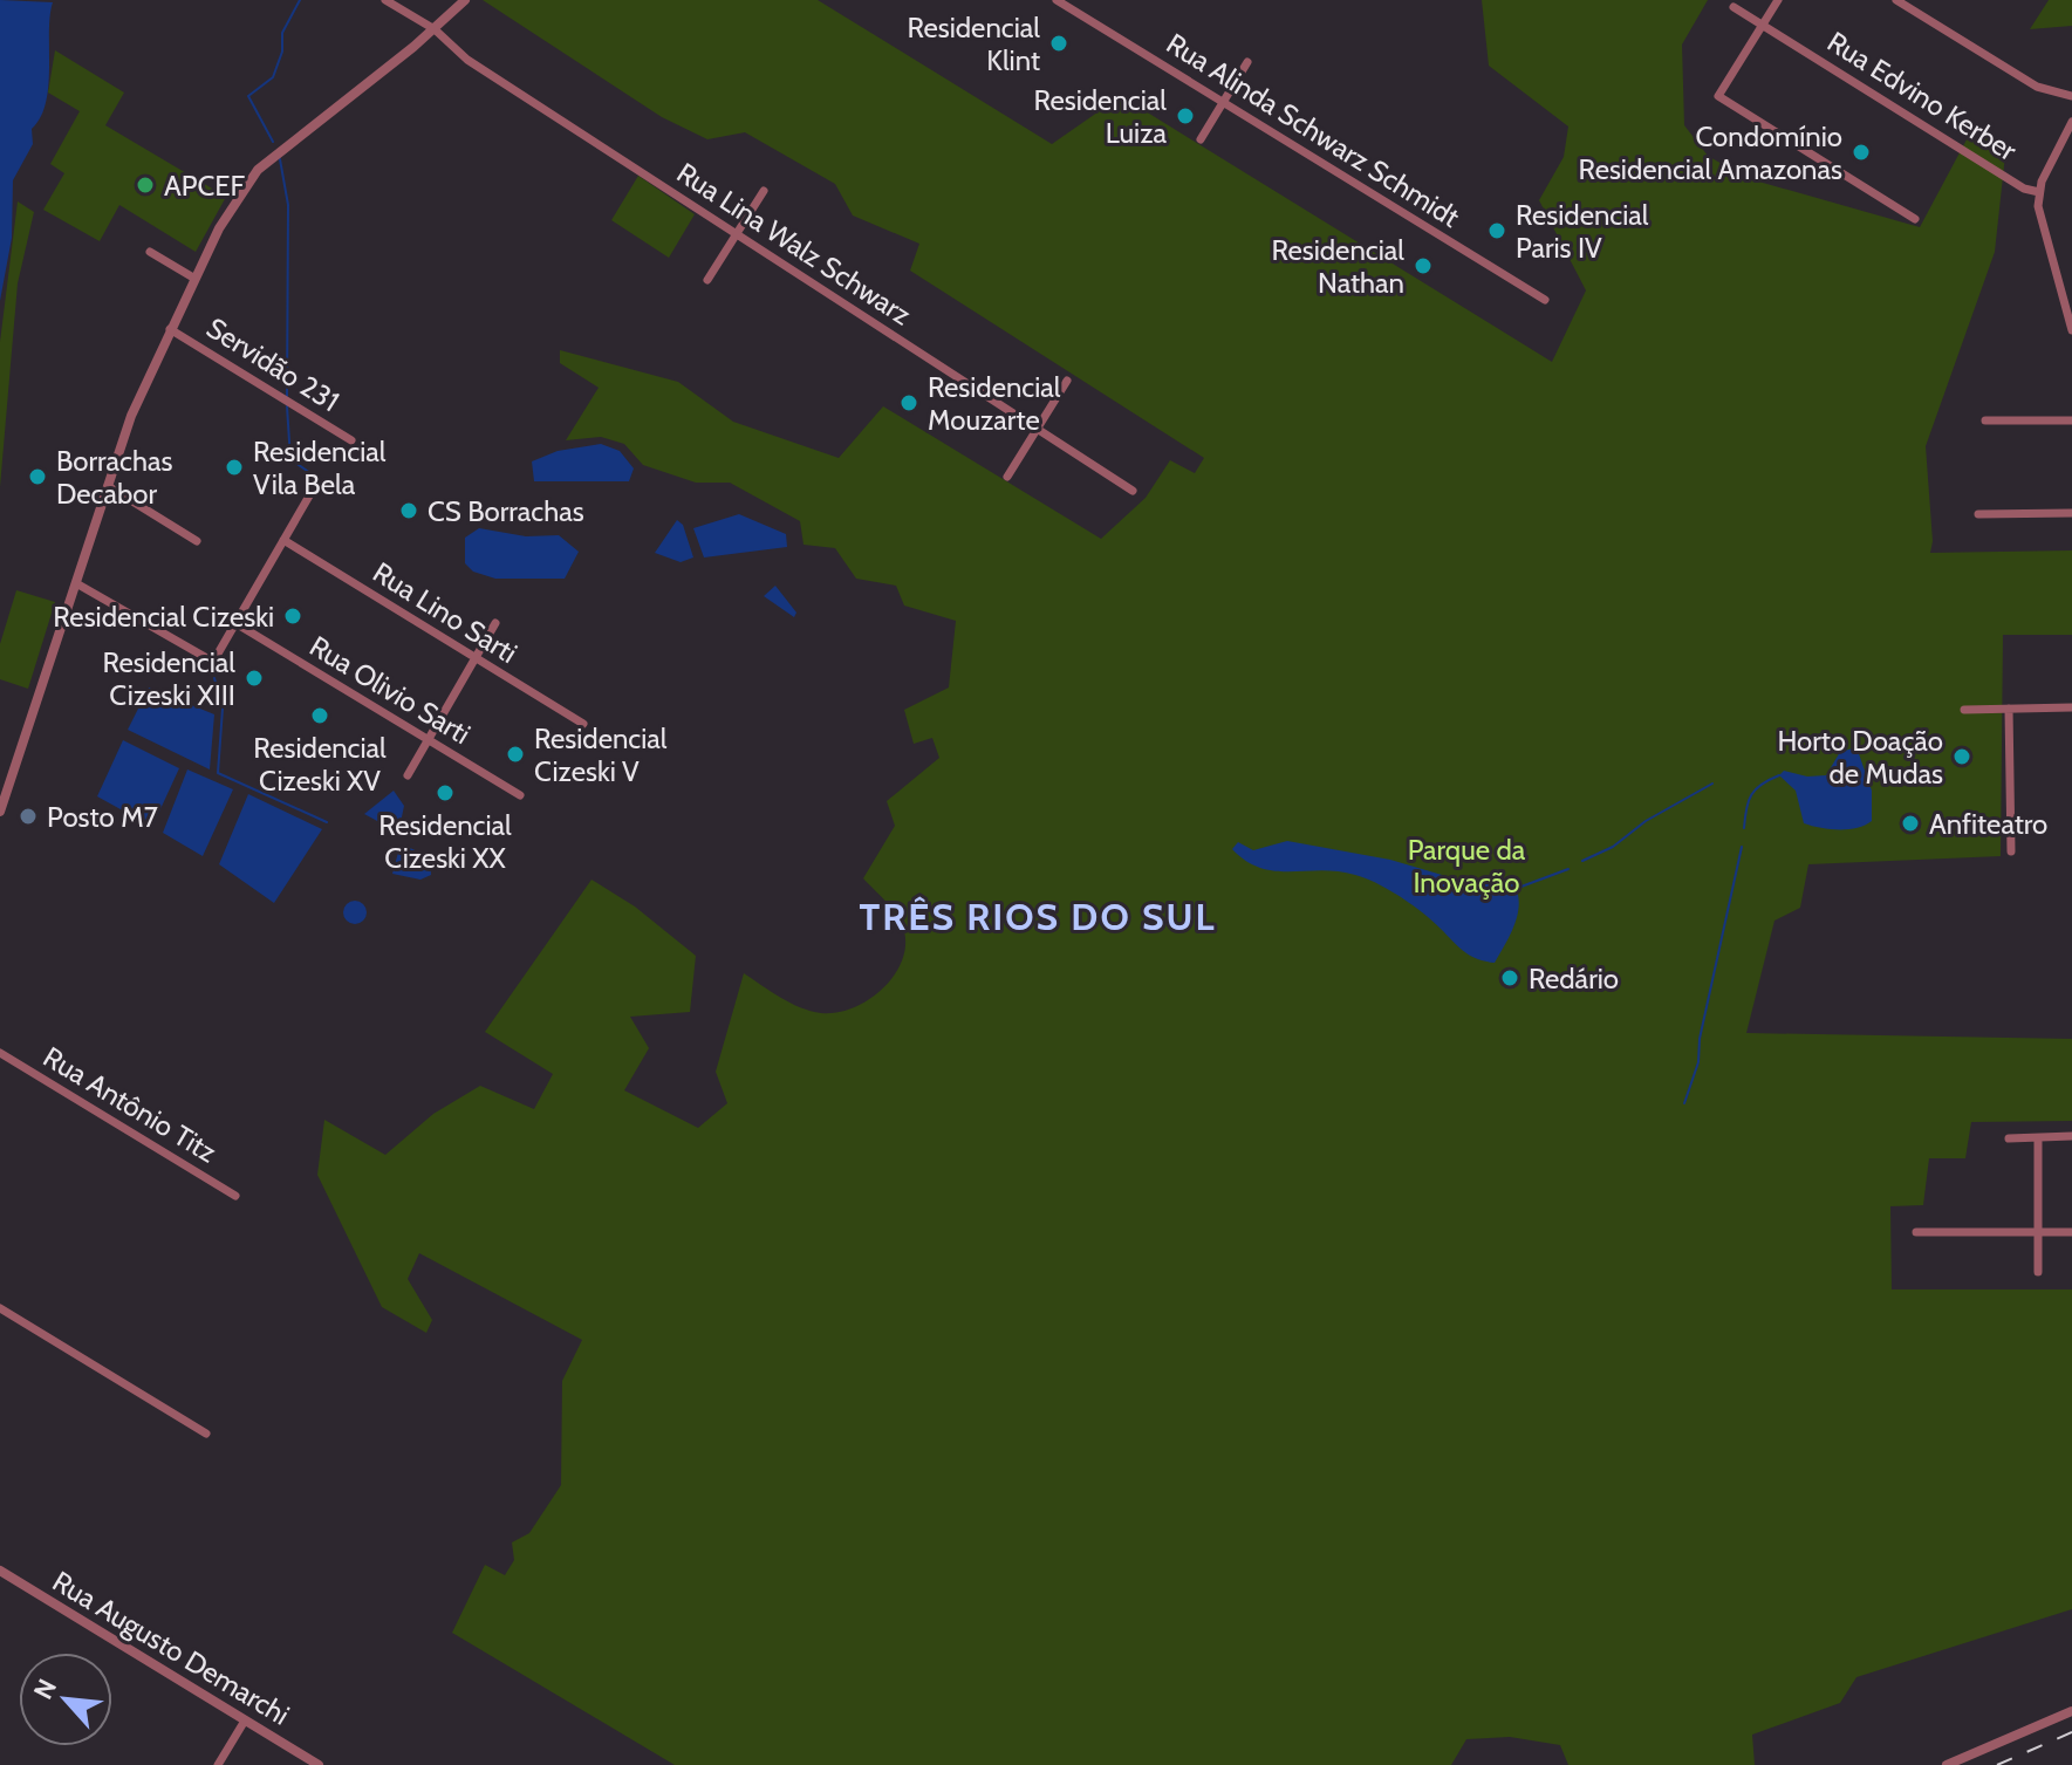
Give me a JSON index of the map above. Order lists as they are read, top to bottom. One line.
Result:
{"streets":{"street":["Rua Edvino Kerber","Rua Alinda Schwarz Schmidt","Rua Lina Walz Schwarz","Servidão 231","Rua Lino Sarti","Rua Olivio Sarti","Rua Antônio Titz","Rua Augusto Demarchi"]},"districts":["TRÊS RIOS DO SUL"],"parks":["Parque da Inovação"],"places":["Residencial Klint","Residencial Luiza","Condomínio Residencial Amazonas","APCEF","Residencial Paris IV","Residencial Nathan","Residencial Mouzarte","Residencial Vila Bela","Borrachas Decabor","CS Borrachas","Residencial Cizeski","Residencial Cizeski XIII","Residencial Cizeski XV","Residencial Cizeski V","Horto Doação de Mudas","Residencial Cizeski XX","Posto M7","Anfiteatro","Redário"],"north":"top left"}
